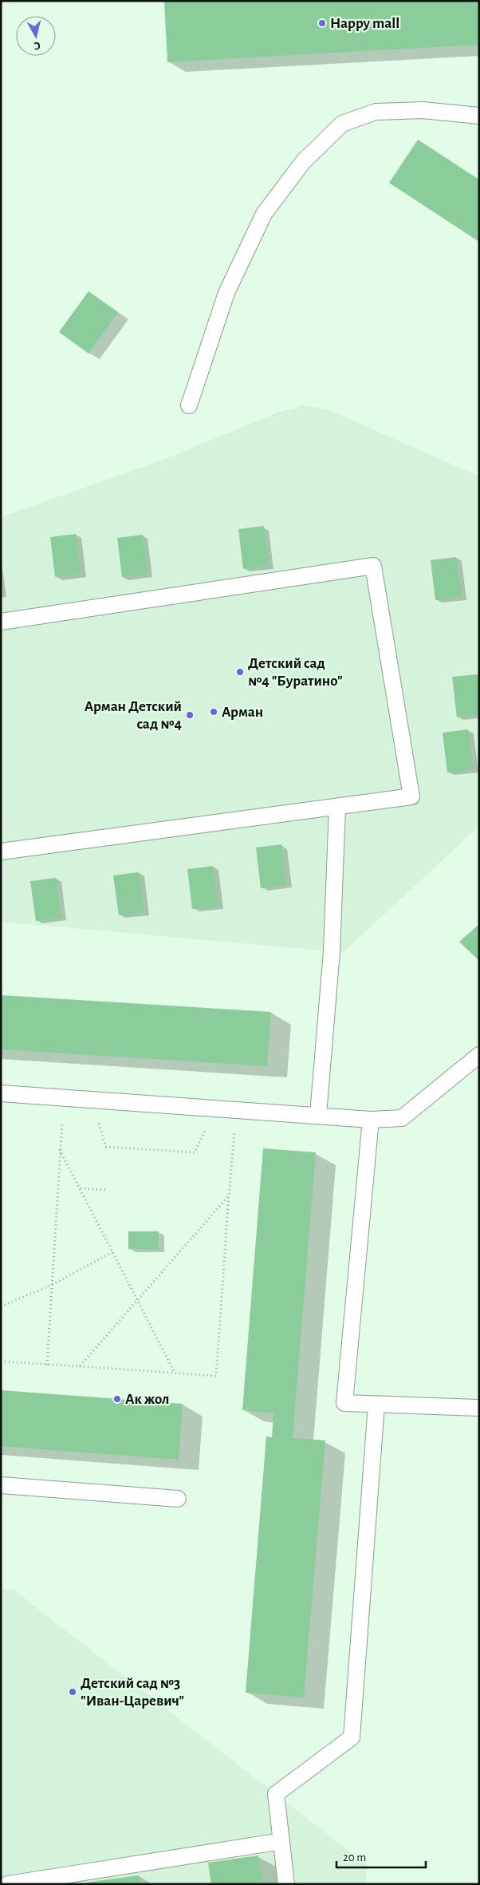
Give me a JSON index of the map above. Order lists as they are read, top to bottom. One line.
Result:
{"places":["Happy mall","Детский сад №4 \"Буратино\"","Арман","Арман Детский сад №4","Ак жол","Детский сад №3 \"Иван-Царевич\""],"scale_bar":"20 m","north":"bottom"}
